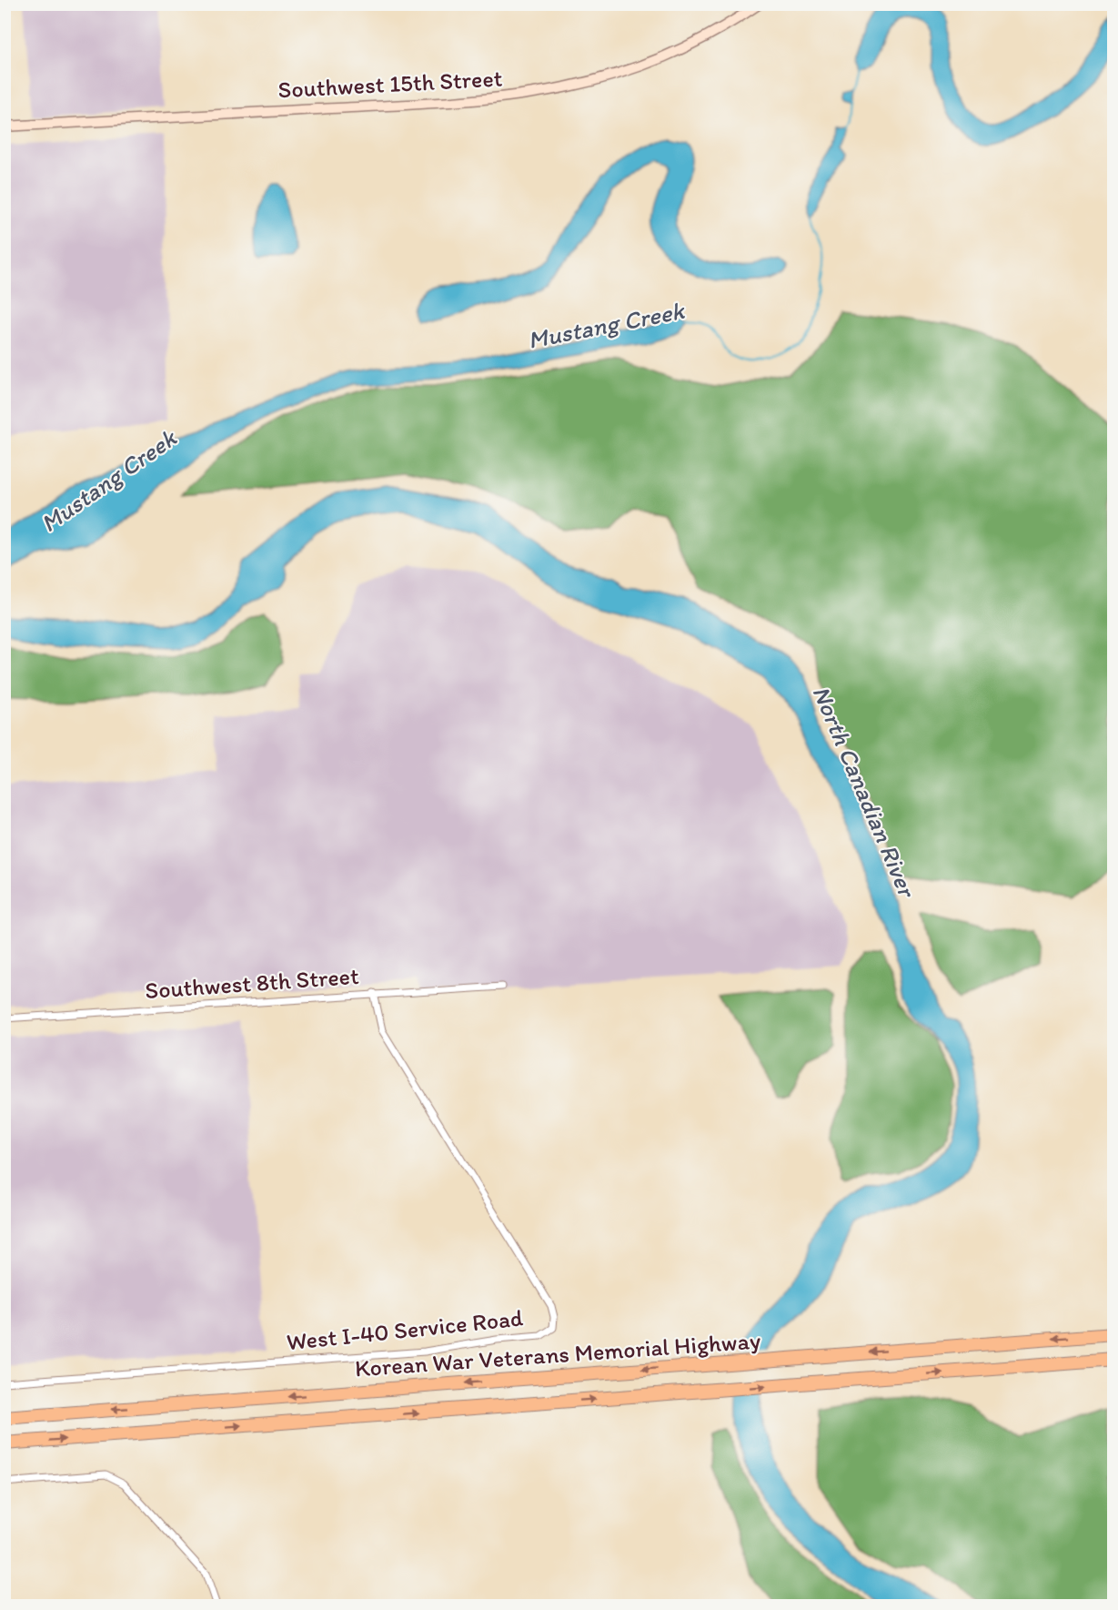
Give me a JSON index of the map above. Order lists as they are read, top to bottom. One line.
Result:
{"streets":{"highway":["Korean War Veterans Memorial Highway"],"main road":["Southwest 15th Street"],"street":["Southwest 8th Street","West I-40 Service Road"]},"crossings":[["Southwest 8th Street","West I-40 Service Road"]],"water":["Mustang Creek","North Canadian River"]}
